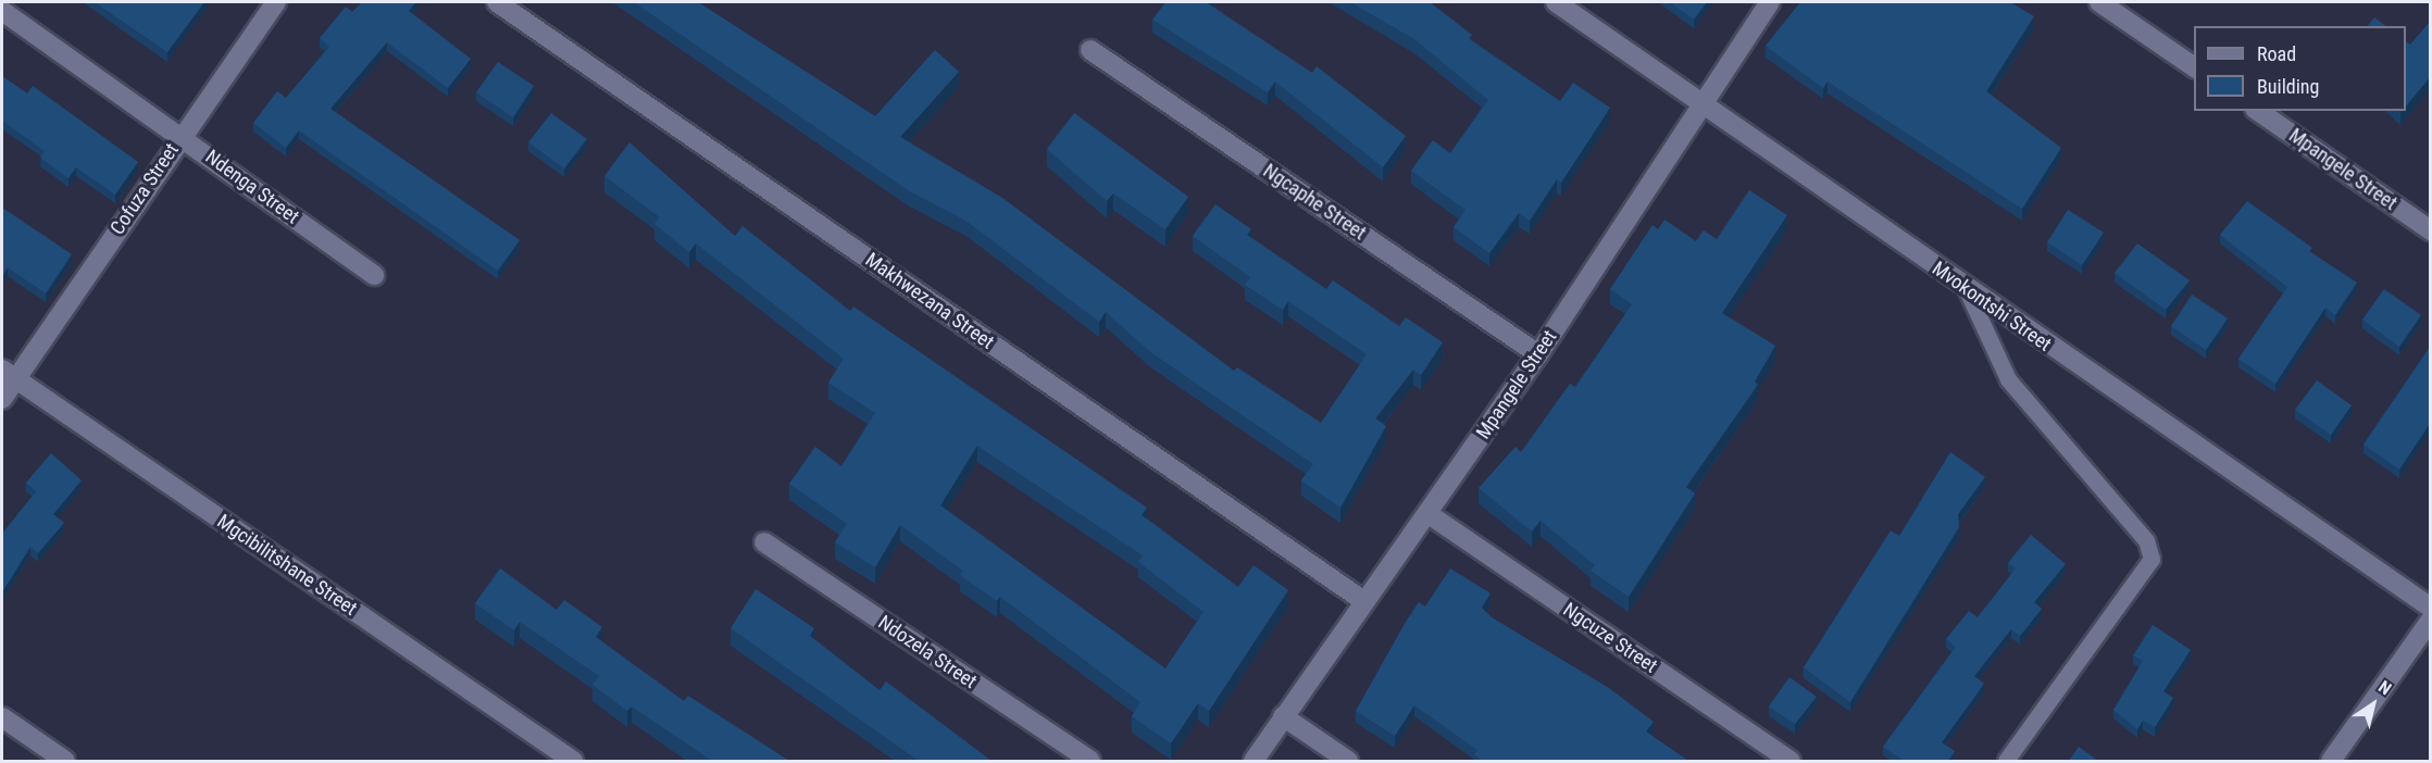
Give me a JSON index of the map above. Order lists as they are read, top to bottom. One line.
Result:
{"streets":{"street":["Mpangele Street","Ndenga Street","Cofuza Street","Ngcaphe Street","Makhwezana Street","Mvokontshi Street","Mgcibilitshane Street","Ngcuze Street","Ndozela Street"]},"crossings":[["Mpangele Street","Ngcaphe Street"],["Mpangele Street","Makhwezana Street"],["Mpangele Street","Mvokontshi Street"],["Mpangele Street","Ngcuze Street"],["Ndenga Street","Cofuza Street"],["Cofuza Street","Mgcibilitshane Street"]],"legend":["Road","Building"],"north":"top right"}
